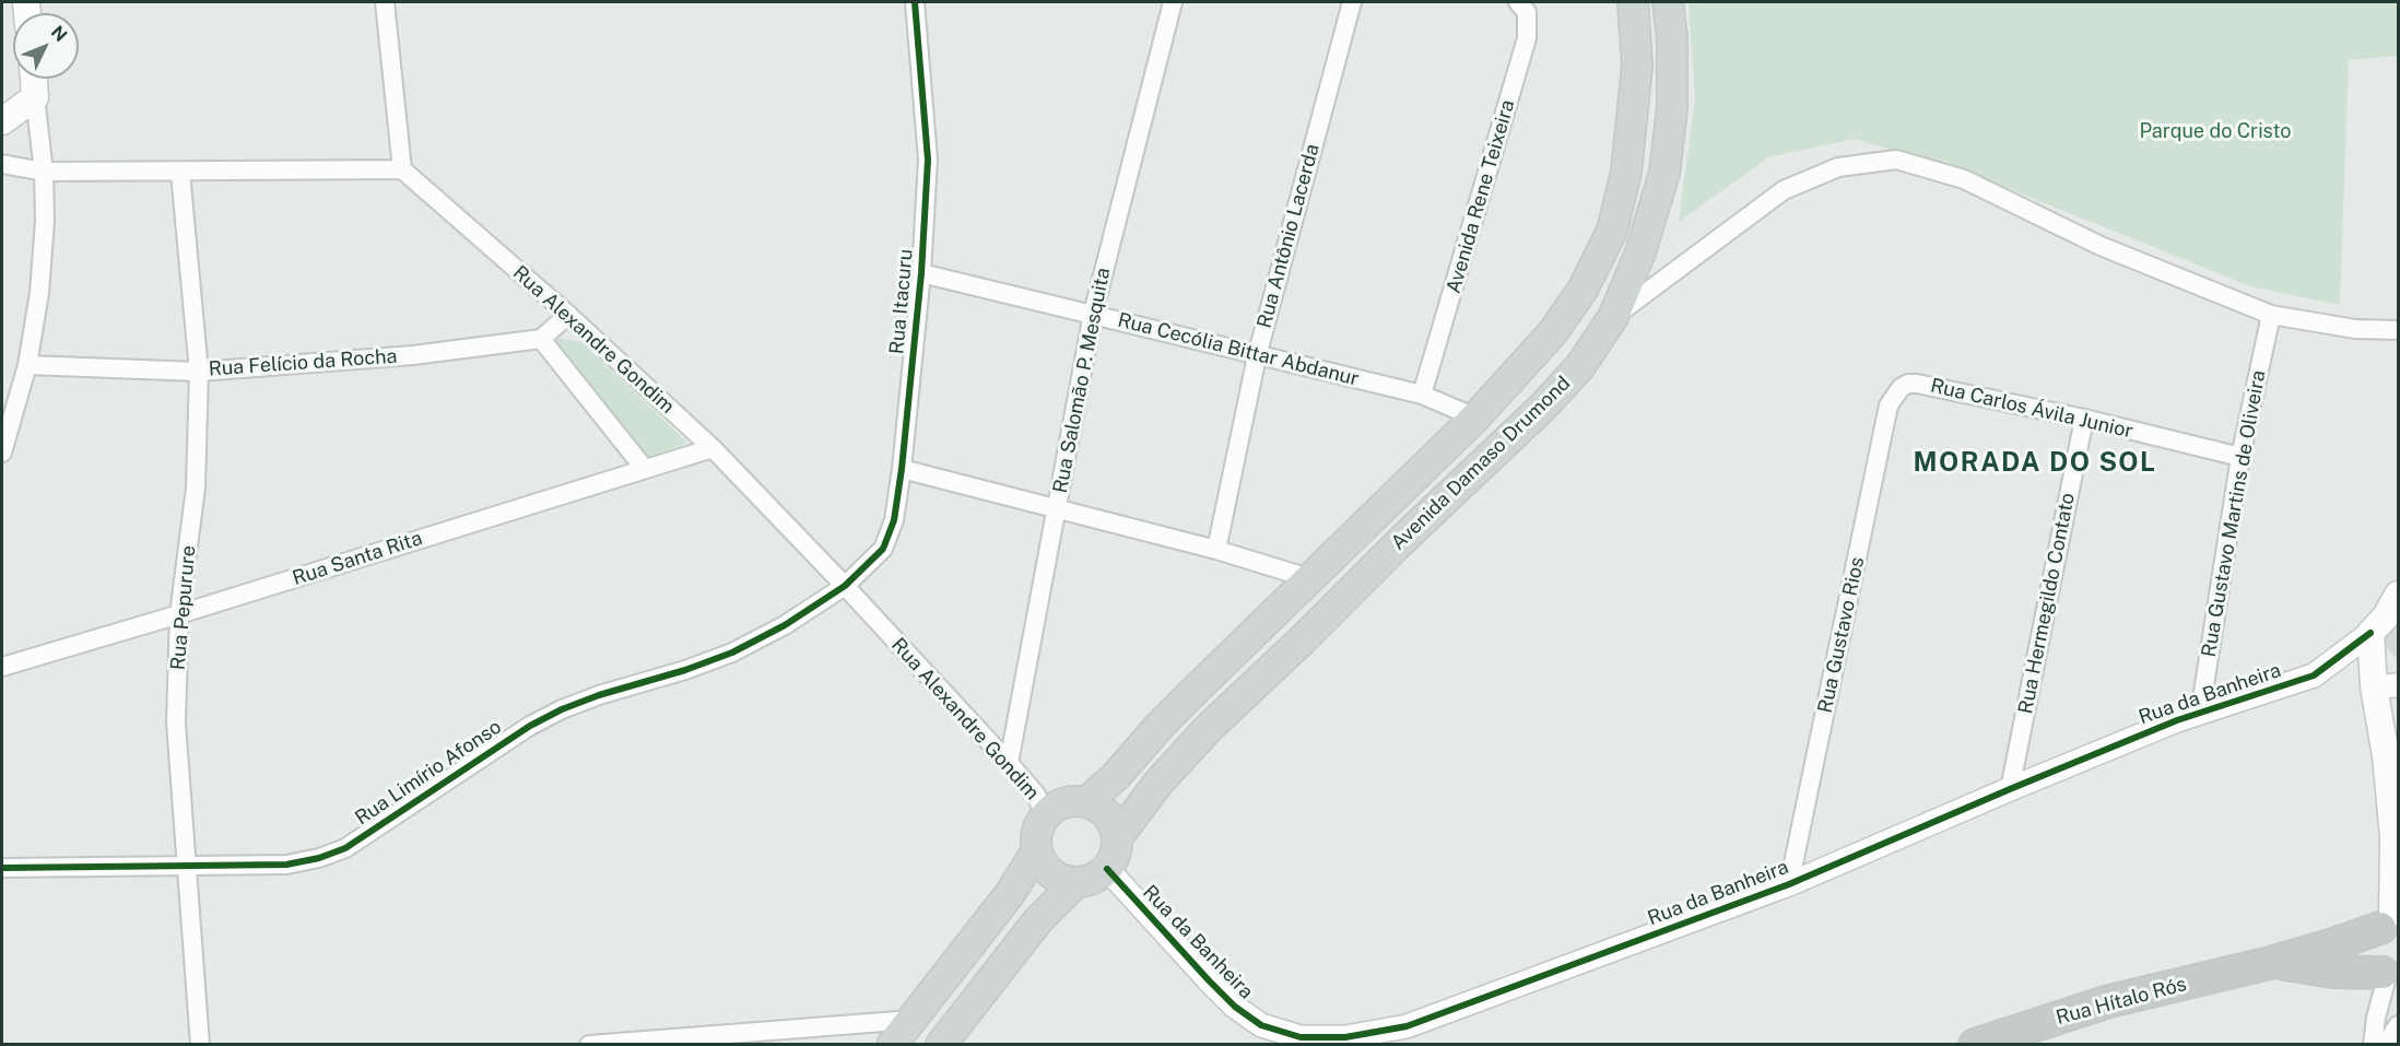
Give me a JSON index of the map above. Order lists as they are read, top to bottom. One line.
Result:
{"streets":{"highway":["Rua Hítalo Rós"],"main road":["Avenida Damaso Drumond"],"street":["Avenida Rene Teixeira","Rua Antônio Lacerda","Rua Itacuru","Rua Alexandre Gondim","Rua Cecólia Bittar Abdanur","Rua Felício da Rocha","Rua Salomão P. Mesquita","Rua Carlos Ávila Junior","Rua Gustavo Martins de Oliveira","Rua Santa Rita","Rua Hermegildo Contato","Rua Pepurure","Rua Gustavo Rios","Rua da Banheira","Rua Limírio Afonso"]},"crossings":[["Avenida Rene Teixeira","Rua Cecólia Bittar Abdanur"],["Rua Antônio Lacerda","Rua Cecólia Bittar Abdanur"],["Rua Itacuru","Rua Alexandre Gondim"],["Rua Itacuru","Rua Cecólia Bittar Abdanur"],["Rua Itacuru","Rua Limírio Afonso"],["Rua Alexandre Gondim","Rua Salomão P. Mesquita"],["Rua Alexandre Gondim","Avenida Damaso Drumond"],["Rua Alexandre Gondim","Rua Santa Rita"],["Rua Alexandre Gondim","Rua da Banheira"],["Rua Alexandre Gondim","Rua Limírio Afonso"],["Rua Cecólia Bittar Abdanur","Rua Salomão P. Mesquita"],["Rua Cecólia Bittar Abdanur","Avenida Damaso Drumond"],["Rua Felício da Rocha","Rua Pepurure"],["Rua Carlos Ávila Junior","Rua Gustavo Martins de Oliveira"],["Rua Carlos Ávila Junior","Rua Hermegildo Contato"],["Rua Carlos Ávila Junior","Rua Gustavo Rios"],["Avenida Damaso Drumond","Rua da Banheira"],["Rua Gustavo Martins de Oliveira","Rua da Banheira"],["Rua Santa Rita","Rua Pepurure"],["Rua Hermegildo Contato","Rua da Banheira"],["Rua Pepurure","Rua Limírio Afonso"],["Rua Gustavo Rios","Rua da Banheira"]],"districts":["MORADA DO SOL"],"parks":["Parque do Cristo"],"north":"top right"}
